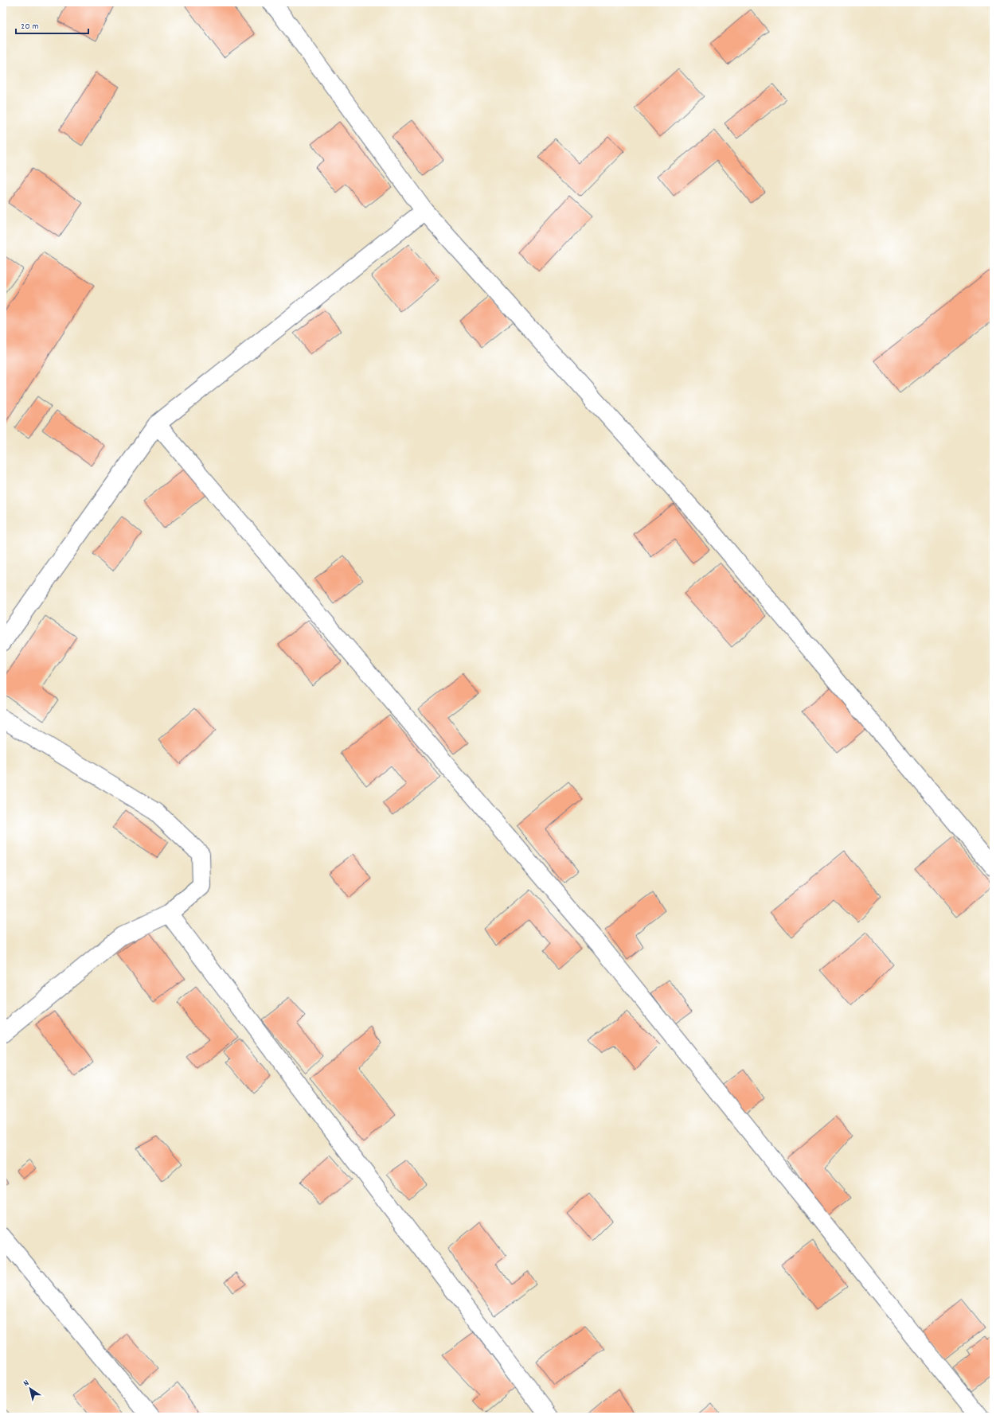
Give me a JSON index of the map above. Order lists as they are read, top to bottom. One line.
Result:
{"scale_bar":"20 m","north":"top left"}
